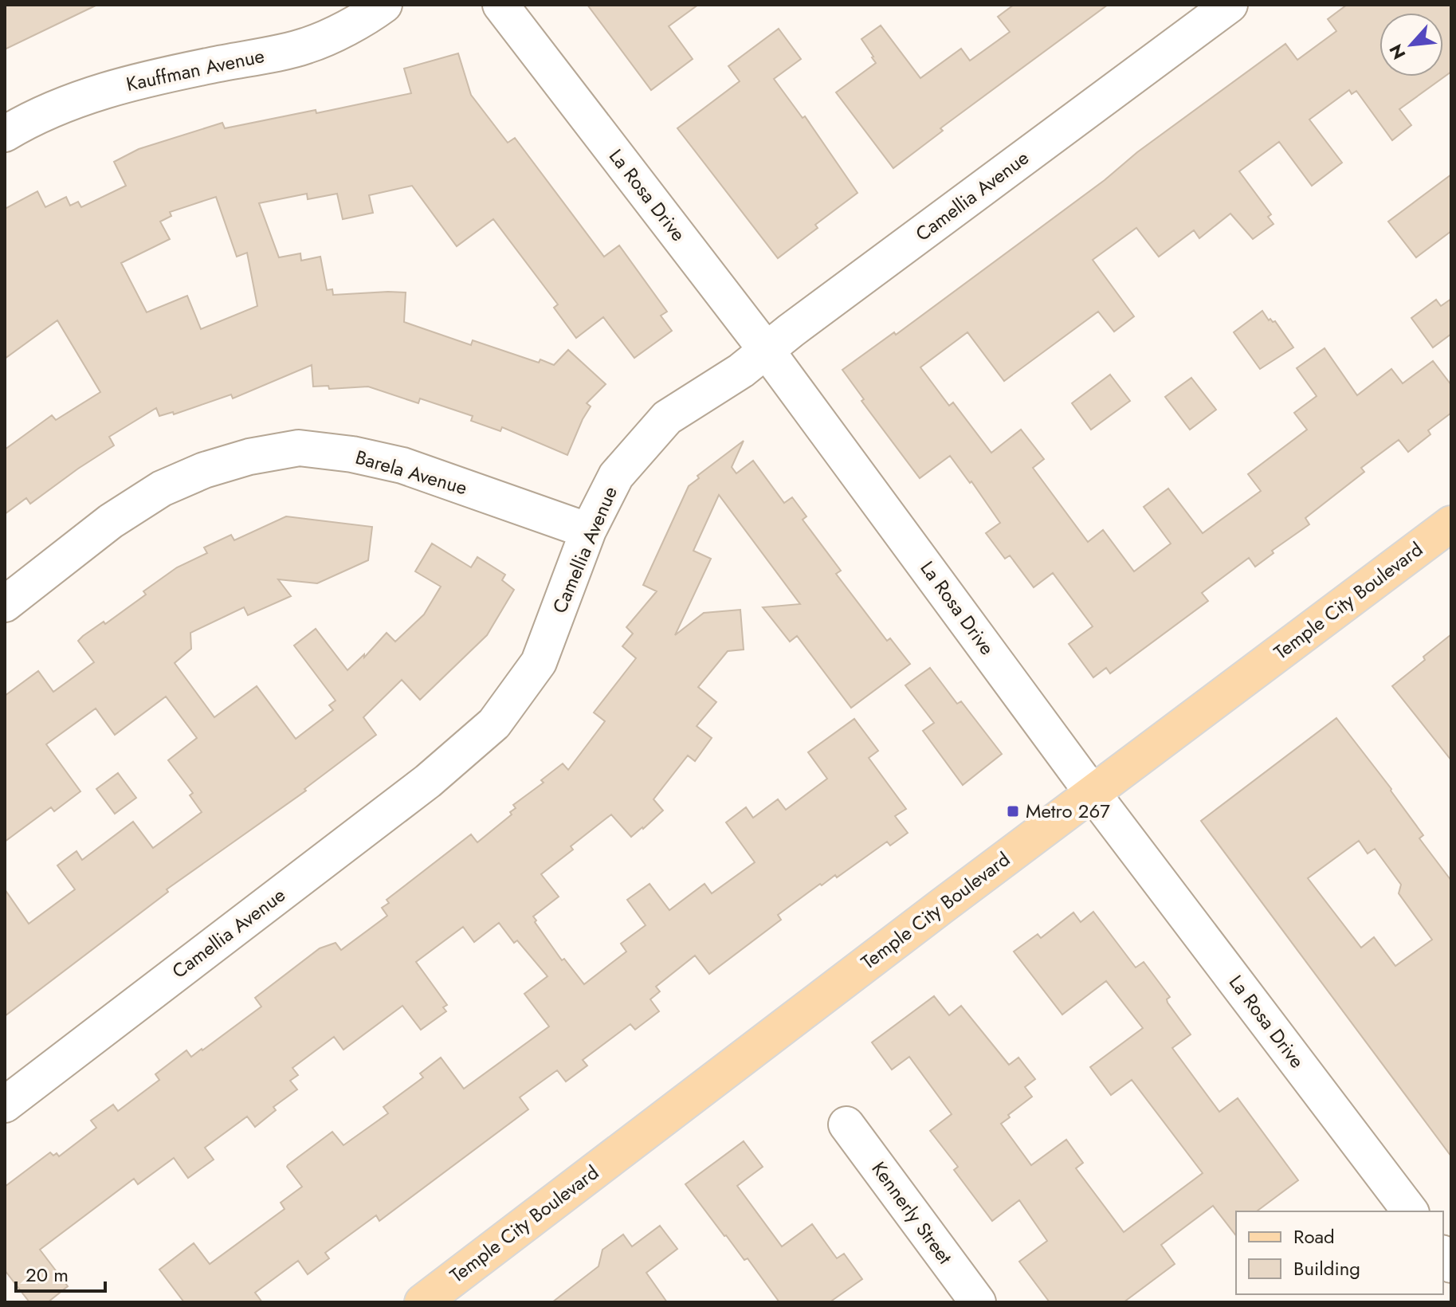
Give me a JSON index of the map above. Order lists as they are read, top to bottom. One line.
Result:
{"streets":{"main road":["Temple City Boulevard"],"street":["Kauffman Avenue","La Rosa Drive","Camellia Avenue","Barela Avenue","Kennerly Street"]},"crossings":[["La Rosa Drive","Camellia Avenue"],["La Rosa Drive","Temple City Boulevard"],["Camellia Avenue","Barela Avenue"]],"places":{"transit":["Metro 267"]},"legend":["Road","Building"],"scale_bar":"20 m","north":"bottom left"}
